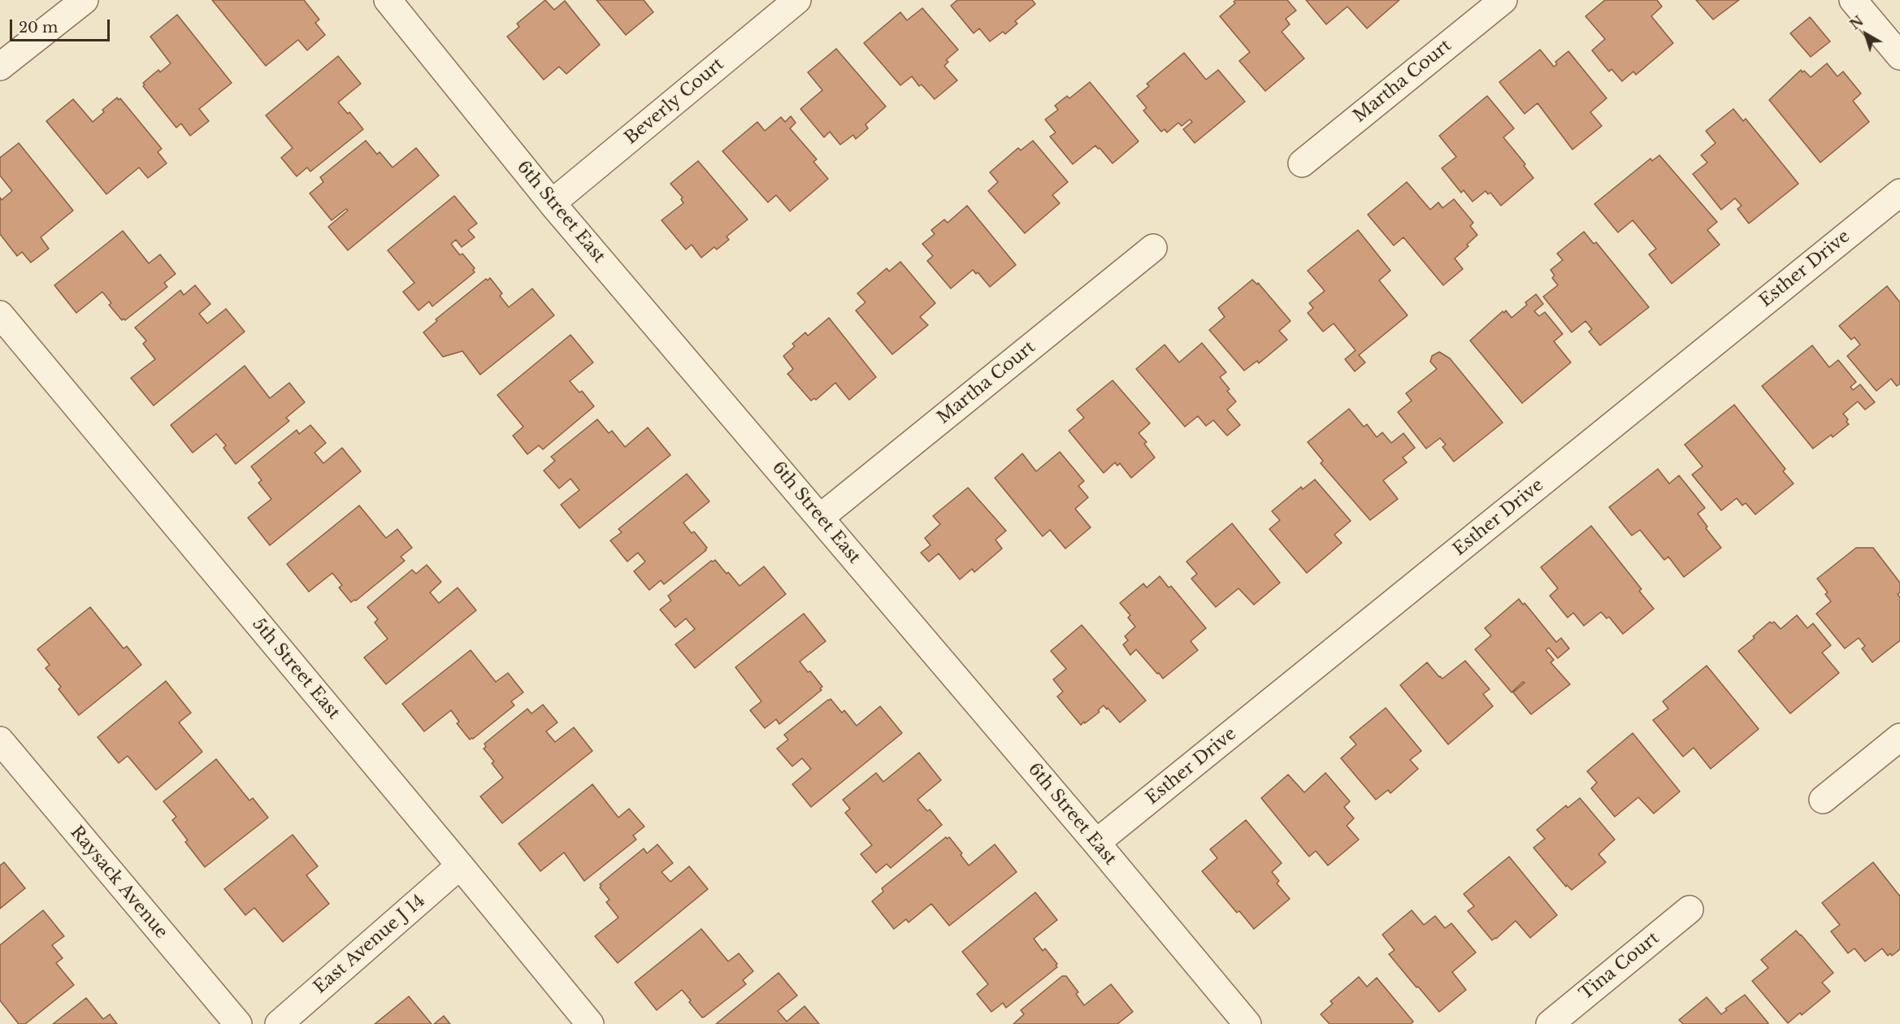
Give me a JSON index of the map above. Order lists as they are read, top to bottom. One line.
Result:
{"streets":{"street":["Martha Court","Beverly Court","6th Street East","Esther Drive","5th Street East","Raysack Avenue","East Avenue J 14","Tina Court"]},"crossings":[["Martha Court","6th Street East"],["Beverly Court","6th Street East"],["6th Street East","Esther Drive"],["5th Street East","East Avenue J 14"]],"scale_bar":"20 m","north":"top left"}
